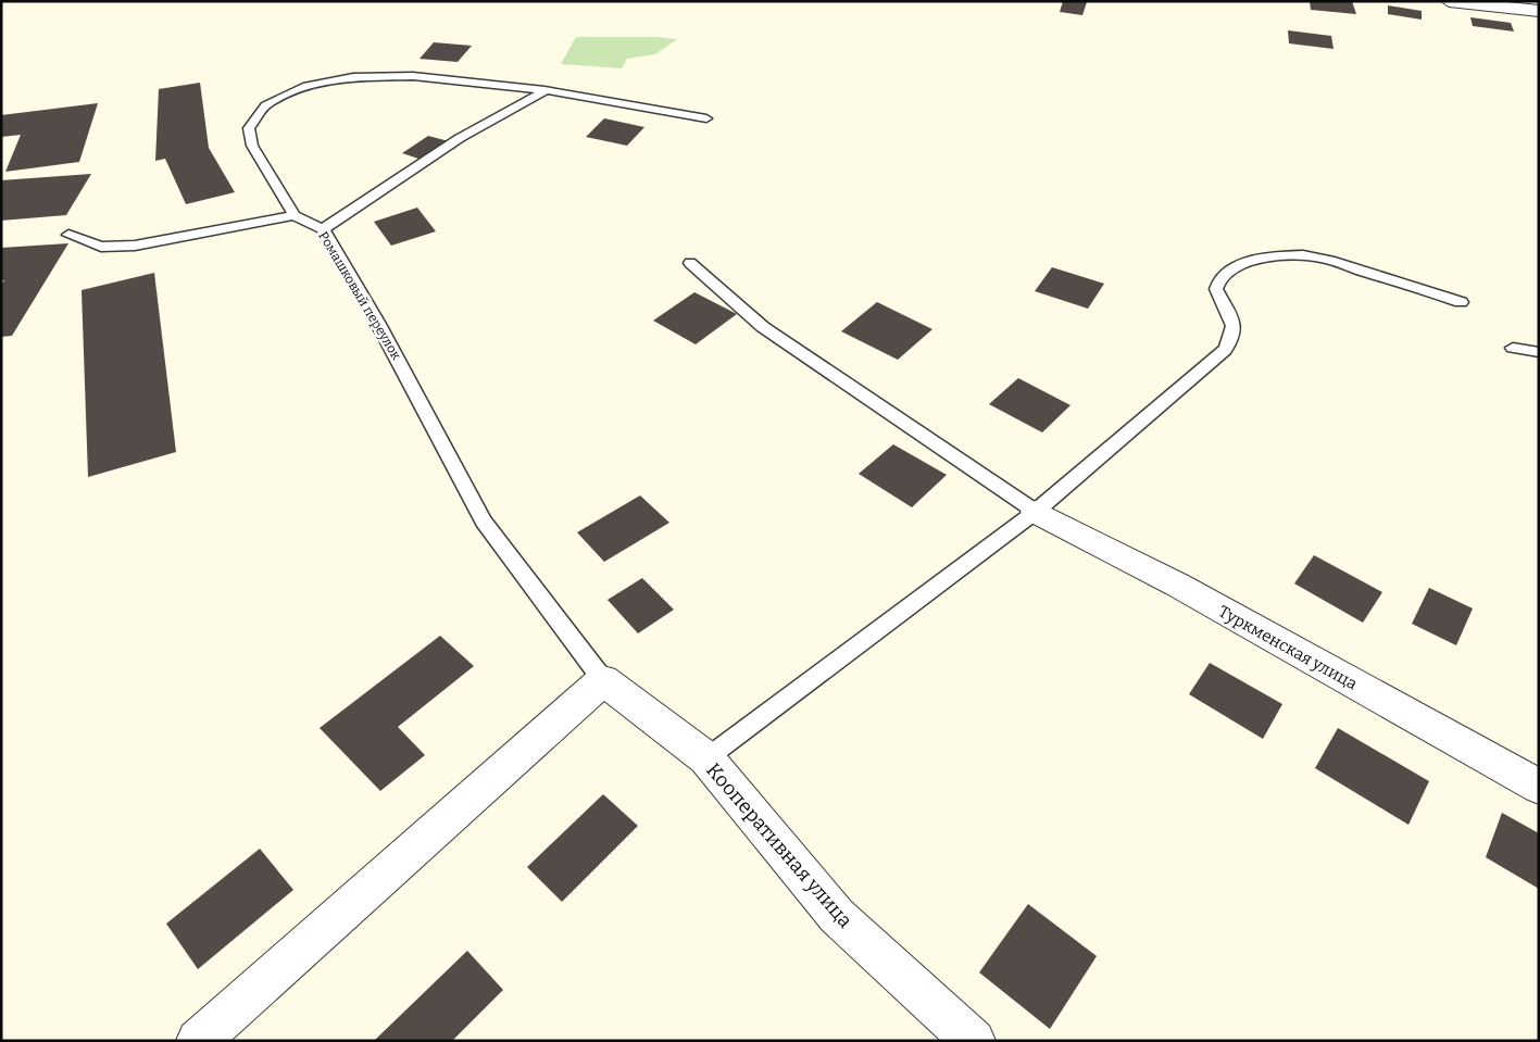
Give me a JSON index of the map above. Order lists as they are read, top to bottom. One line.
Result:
{"streets":{"street":["Туркменская улица","Кооперативная улица"],"lane":["Ромашковый переулок"]},"crossings":[["Ромашковый переулок","Кооперативная улица"]]}
